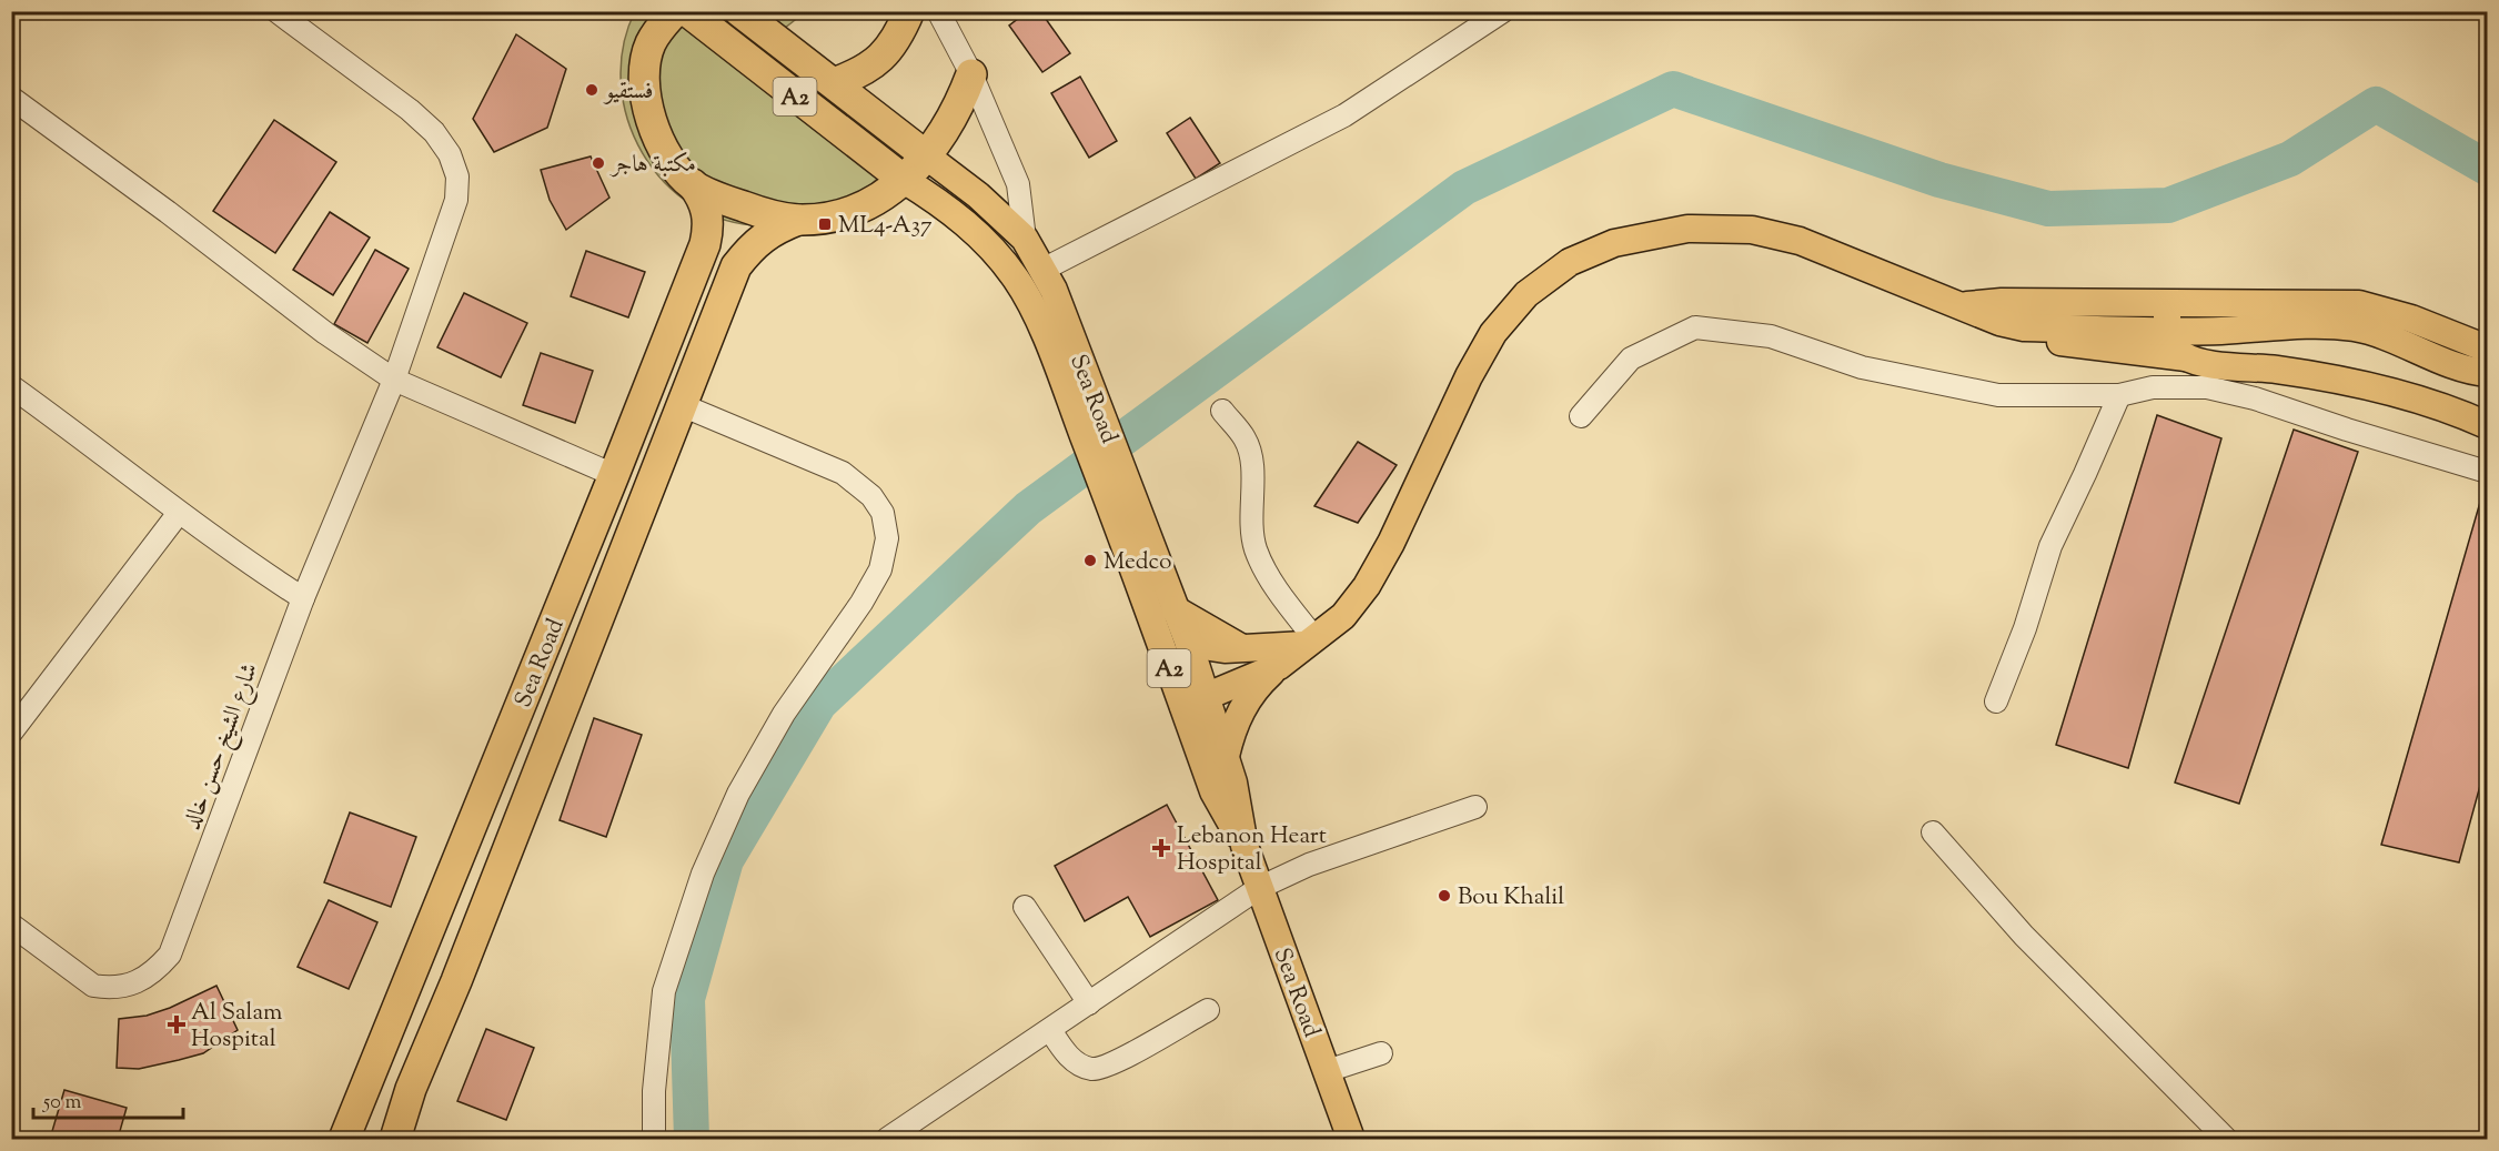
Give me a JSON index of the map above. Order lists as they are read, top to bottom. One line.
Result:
{"streets":{"highway":["A2","Sea Road"],"street":["شارع الشيخ حسن خالد"]},"crossings":[["A2","Sea Road"]],"places":{"other":["فستقيو","مكتبة هاجر","Medco","Bou Khalil"],"transit":["ML4-A37"],"health":["Lebanon Heart Hospital","Al Salam Hospital"]},"scale_bar":"50 m"}
